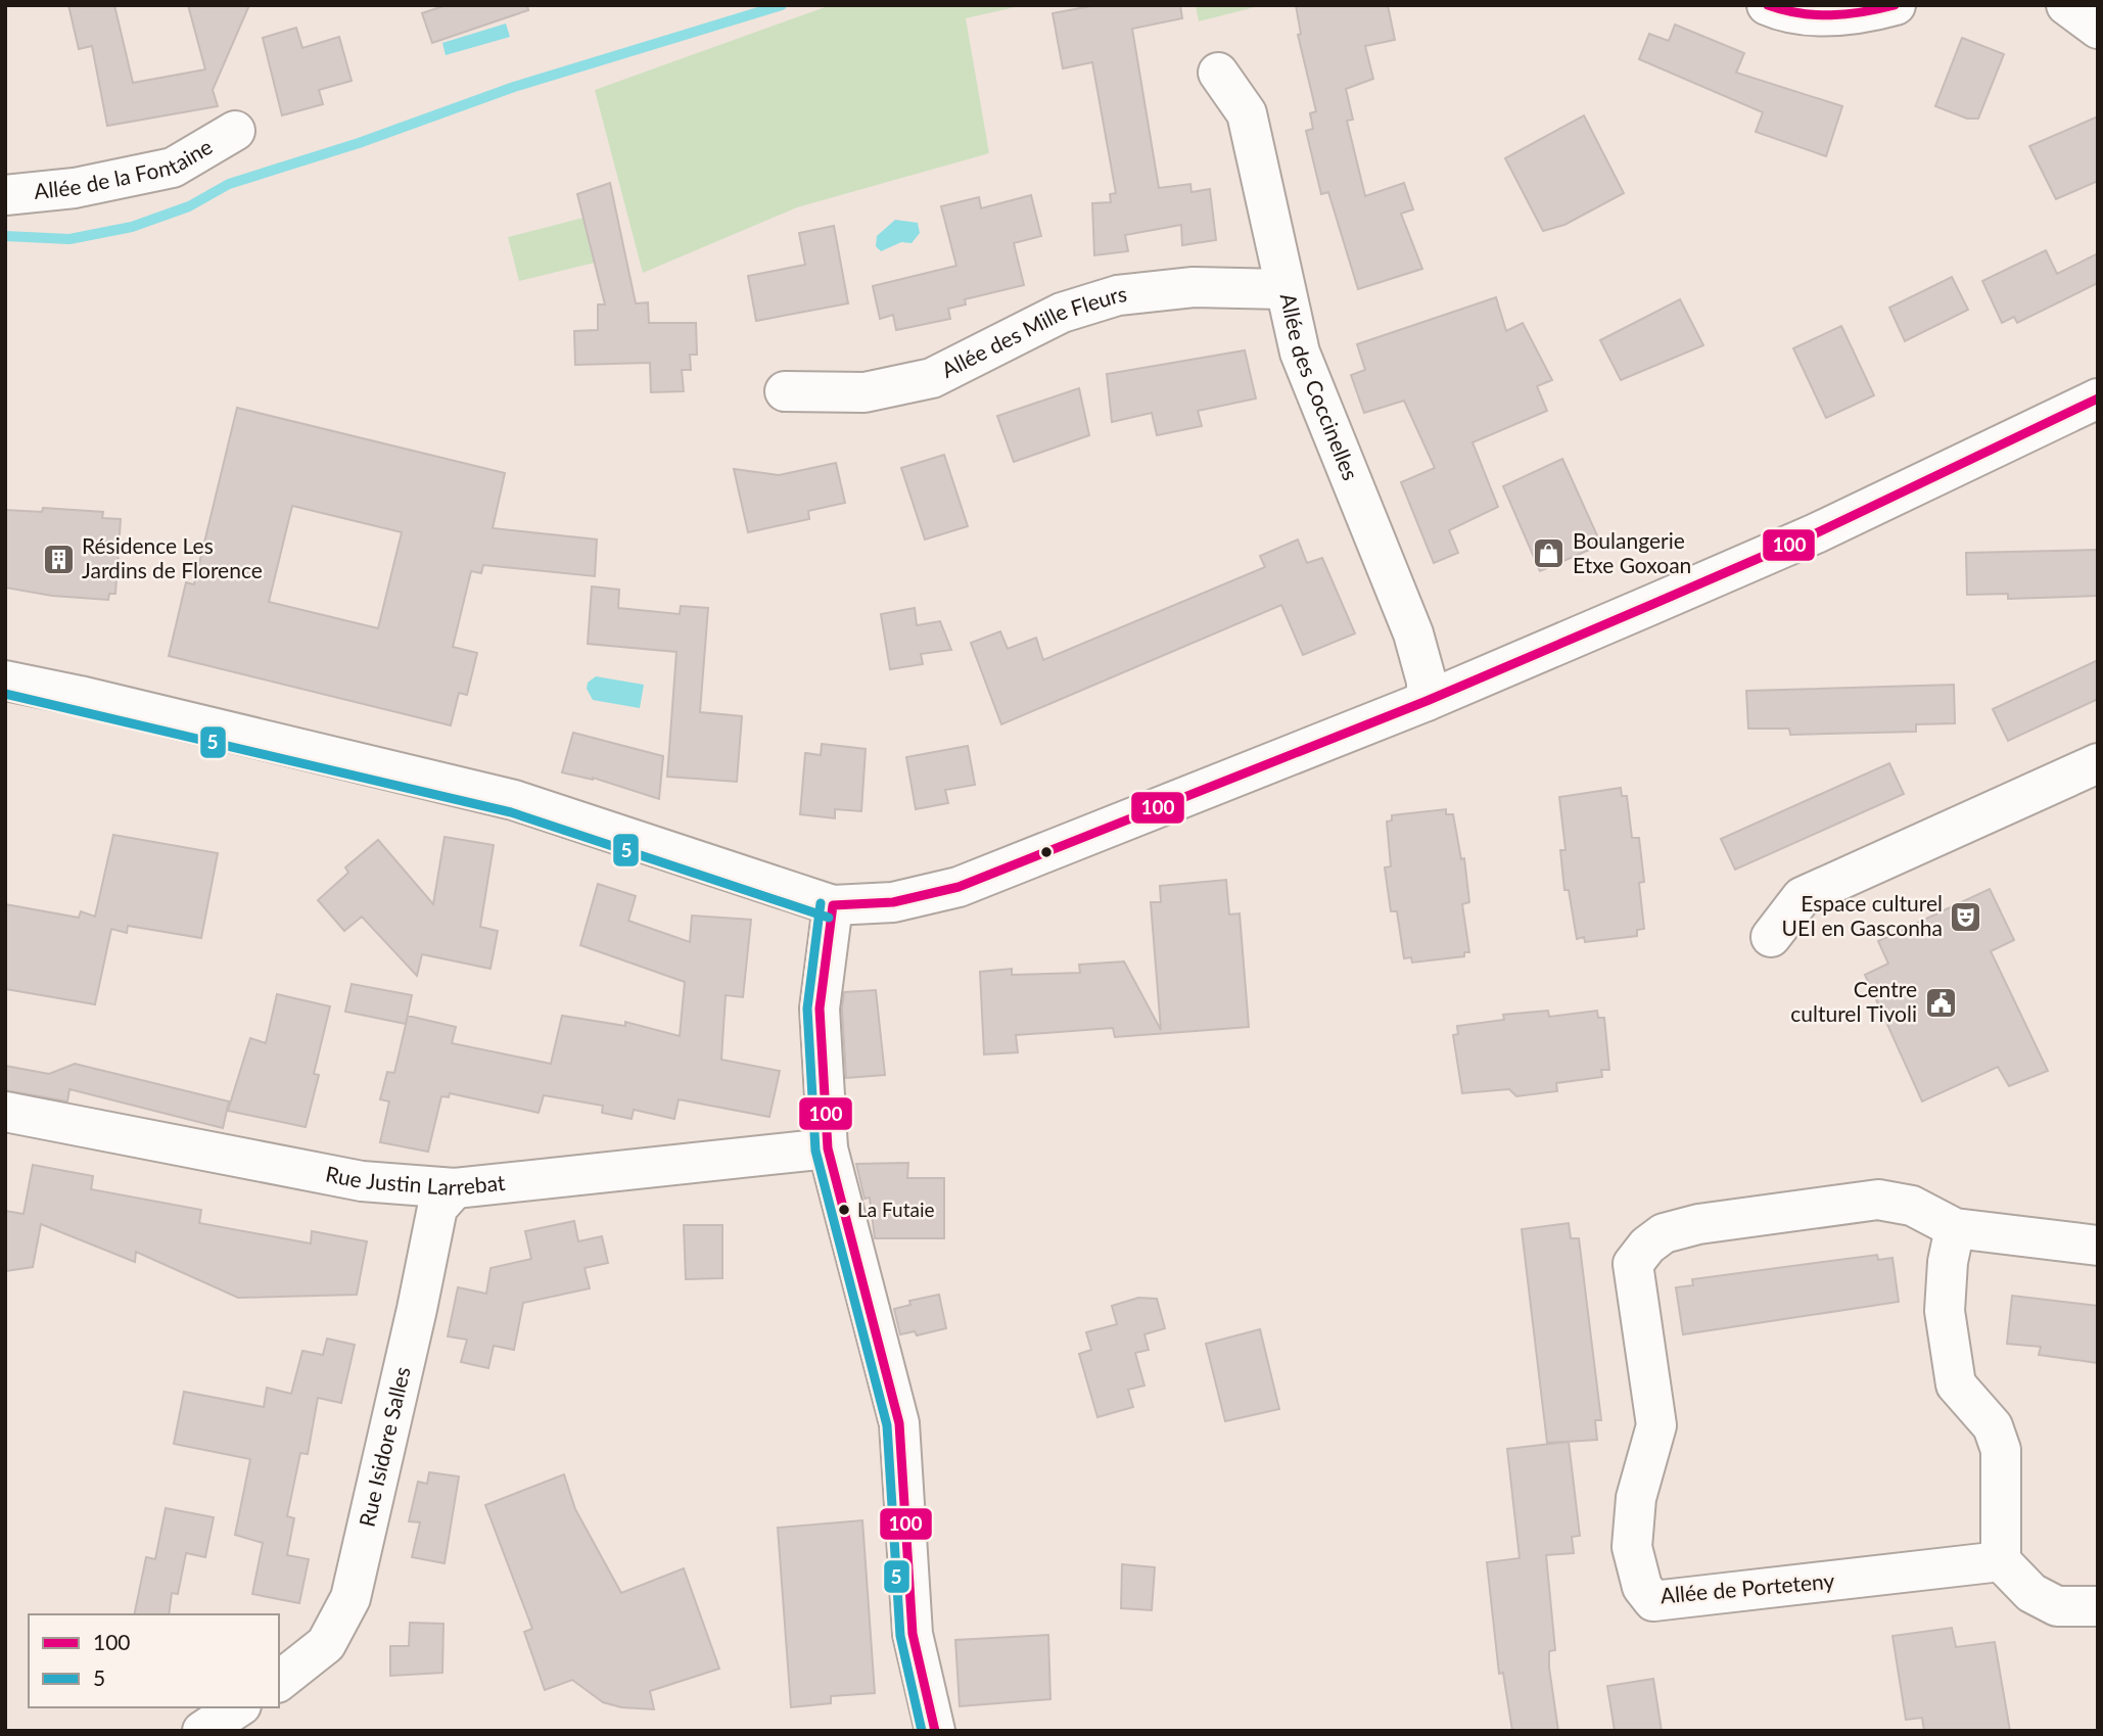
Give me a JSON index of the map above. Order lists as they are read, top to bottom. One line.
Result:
{"streets":{"street":["Allée de la Fontaine","Allée des Mille Fleurs","Allée des Coccinelles","Rue Justin Larrebat","Rue Isidore Salles","Allée de Porteteny"]},"crossings":[["Allée des Mille Fleurs","Allée des Coccinelles"],["Rue Justin Larrebat","Rue Isidore Salles"]],"places":{"shop":["Boulangerie Etxe Goxoan"],"building":["Résidence Les Jardins de Florence"],"theatre":["Espace culturel UEI en Gasconha"],"public building":["Centre culturel Tivoli"],"other":["La Futaie"]},"lines":["transit line 100","transit line 5"],"legend":["100","5"]}
